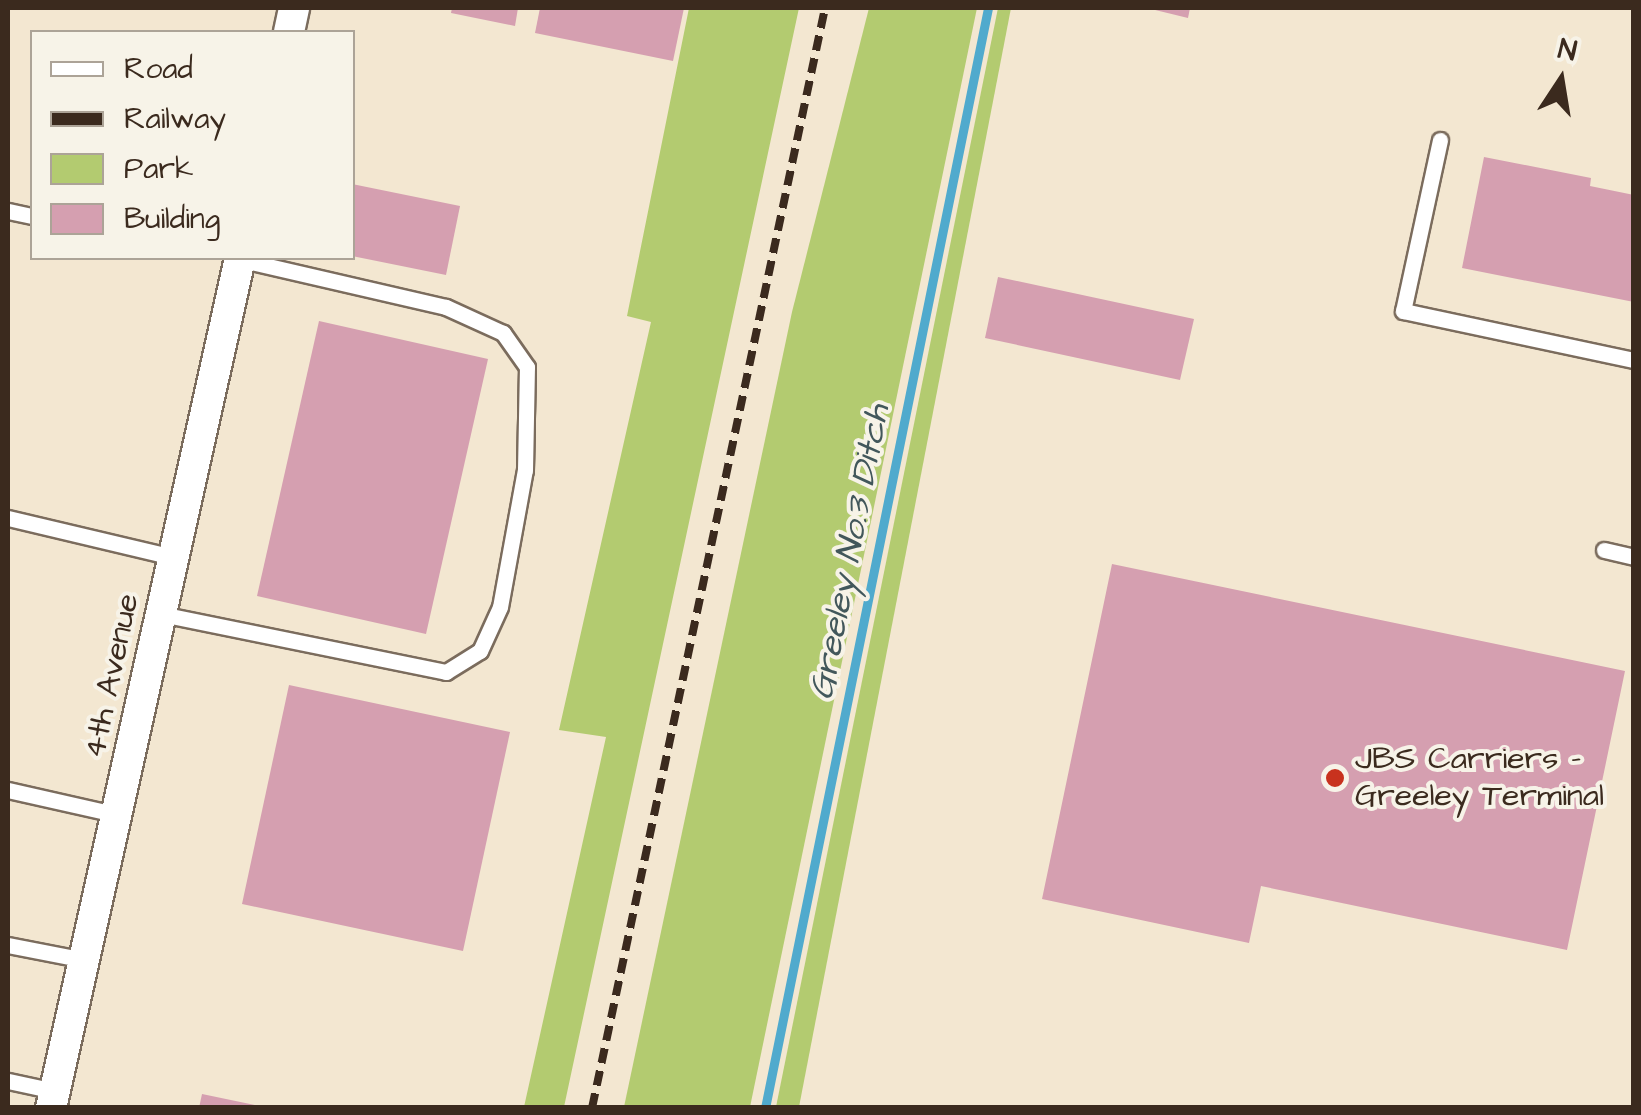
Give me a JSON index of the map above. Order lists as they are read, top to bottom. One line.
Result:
{"streets":{"street":["4th Avenue"]},"water":["Greeley No.3 Ditch"],"places":["JBS Carriers - Greeley Terminal"],"legend":["Road","Railway","Park","Building"],"north":"top"}
